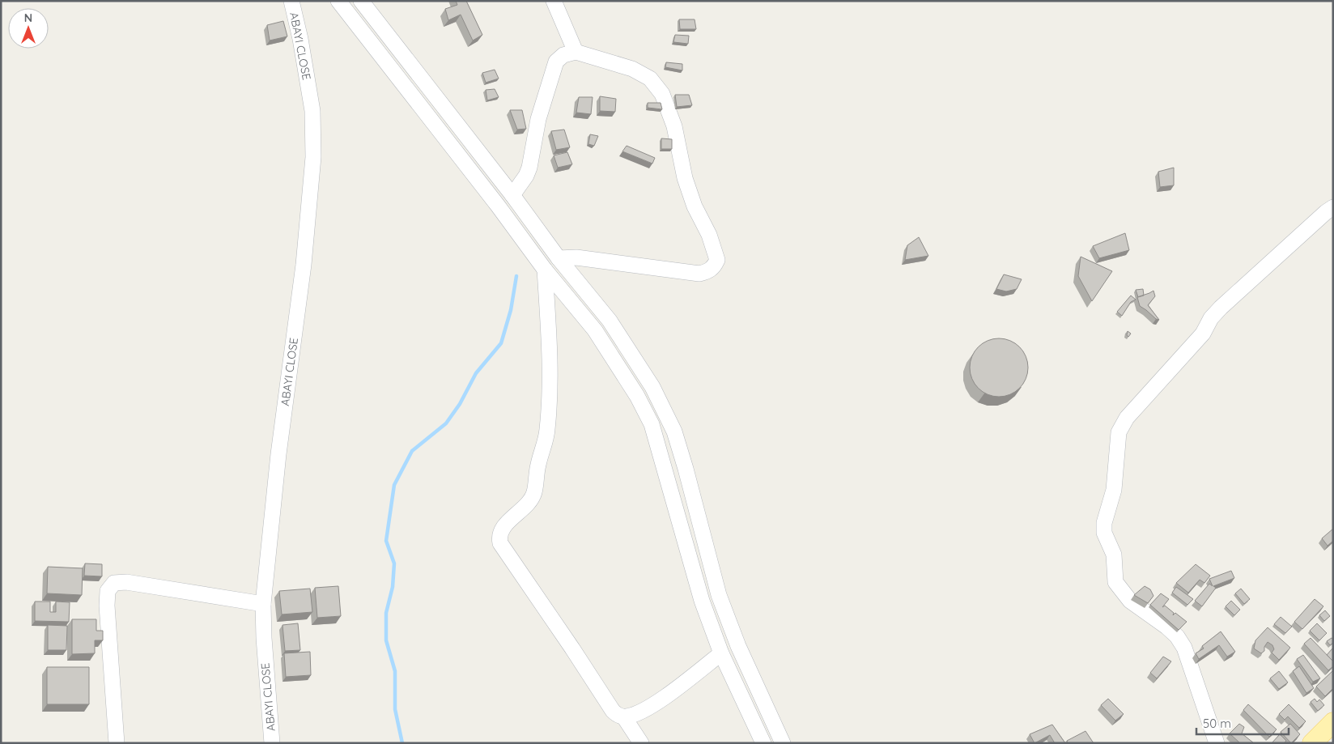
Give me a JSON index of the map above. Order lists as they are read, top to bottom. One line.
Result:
{"streets":{"street":["ABAYI CLOSE"]},"scale_bar":"50 m","north":"top"}
